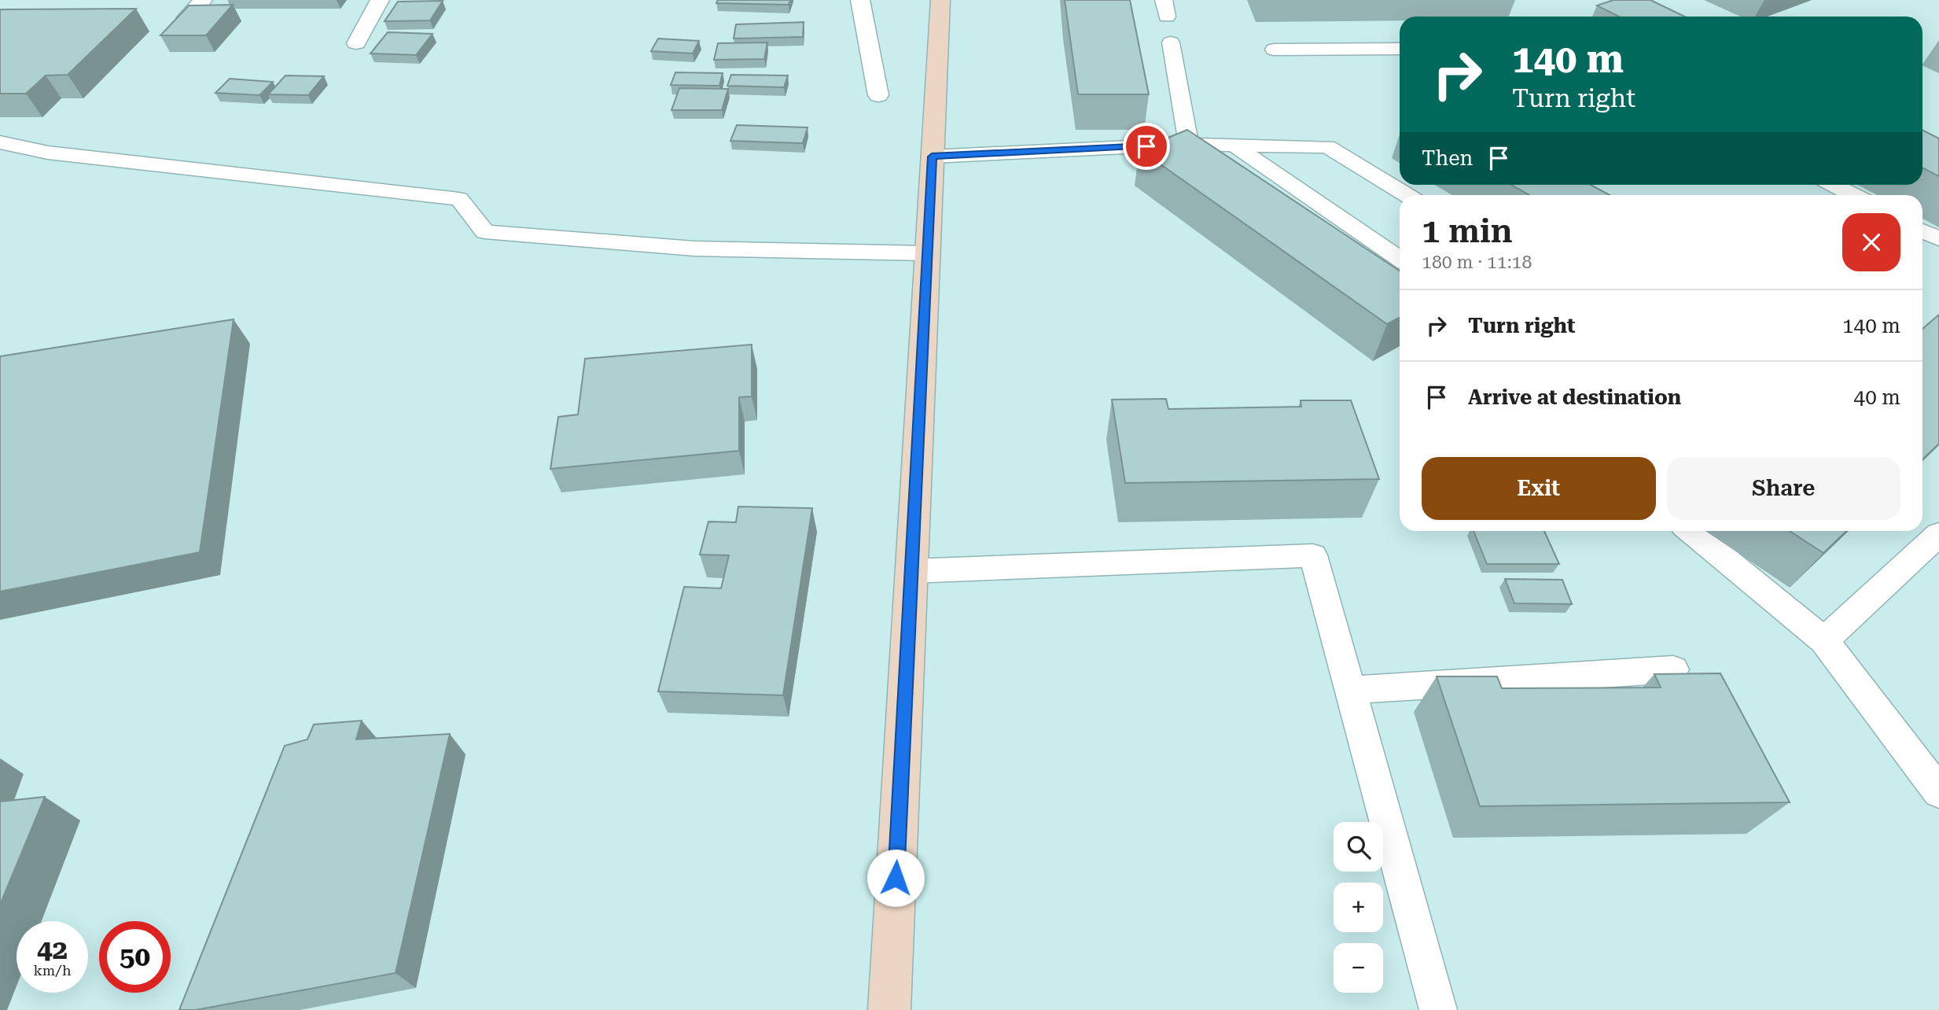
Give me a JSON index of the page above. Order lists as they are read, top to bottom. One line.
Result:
{"page":{"turn":["140 m","Turn right"],"then":"Then","heading":["1 min","180 m · 11:18"],"list":[{"name":"Turn right","value":"140 m"},{"name":"Arrive at destination","value":"40 m"}],"buttons":["Exit","Share"],"map_buttons":["+","−"],"speed":"42 km/h","limit":"50"}}
